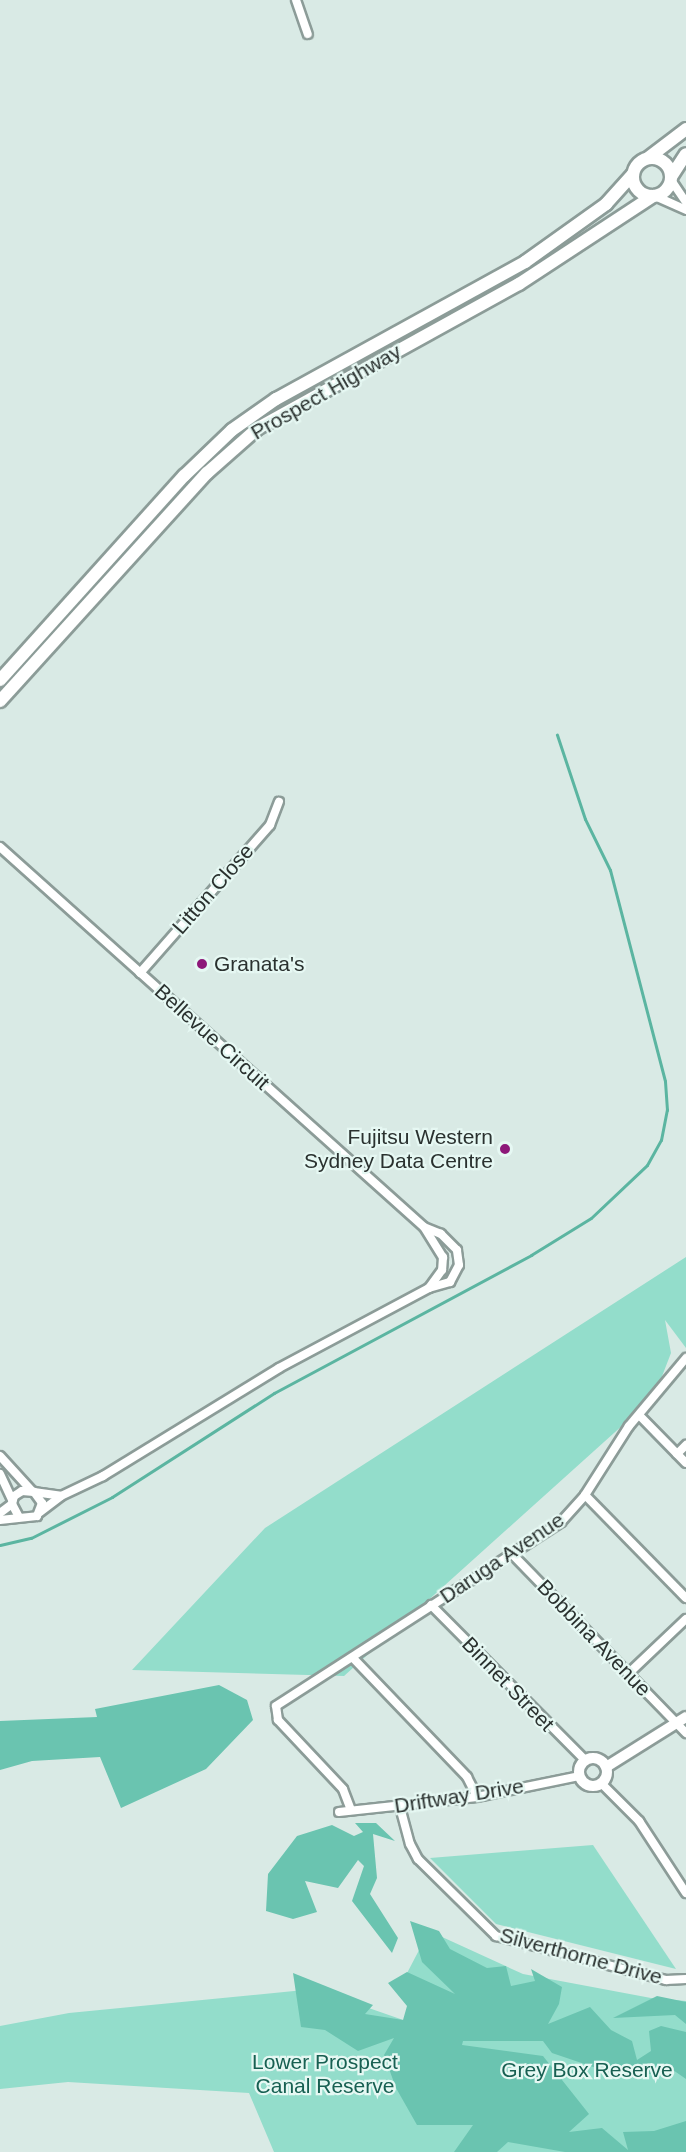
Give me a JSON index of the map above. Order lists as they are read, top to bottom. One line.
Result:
{"streets":{"main road":["Prospect Highway"],"street":["Litton Close","Bellevue Circuit","Daruga Avenue","Bobbina Avenue","Binnet Street","Driftway Drive","Silverthorne Drive"]},"crossings":[["Litton Close","Bellevue Circuit"],["Daruga Avenue","Bobbina Avenue"],["Daruga Avenue","Binnet Street"],["Daruga Avenue","Driftway Drive"],["Binnet Street","Driftway Drive"],["Driftway Drive","Silverthorne Drive"]],"parks":["Lower Prospect Canal Reserve","Grey Box Reserve"],"places":["Granata's","Fujitsu Western Sydney Data Centre"]}
